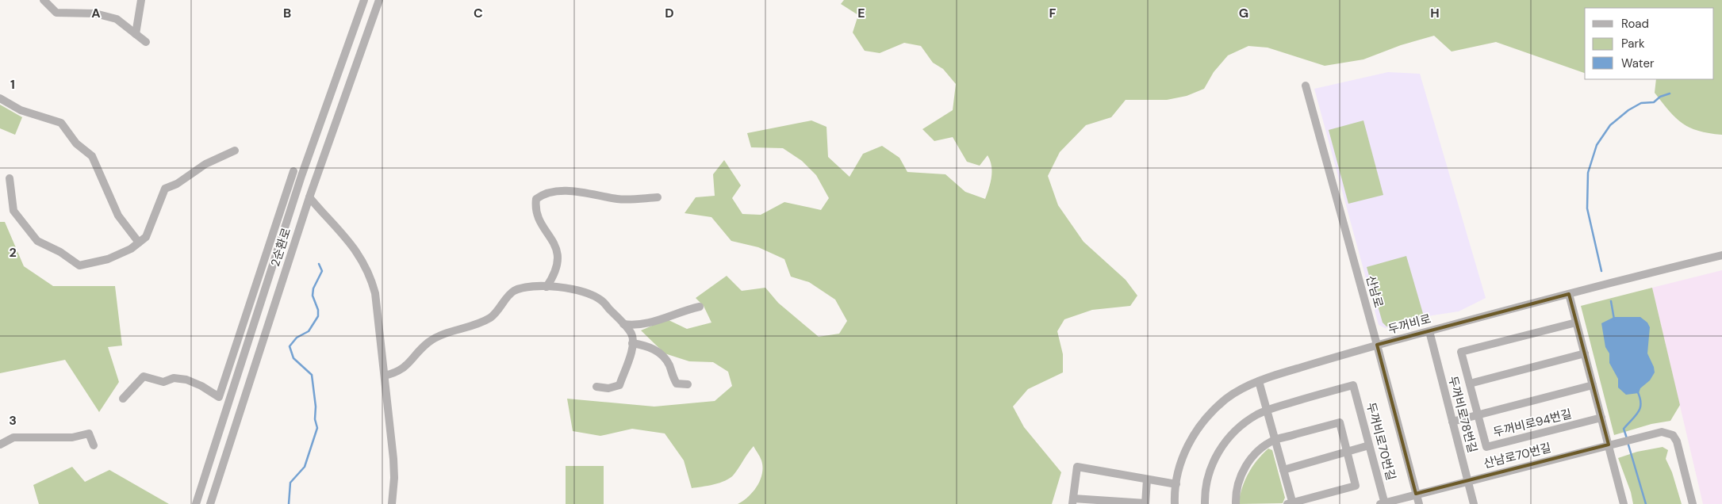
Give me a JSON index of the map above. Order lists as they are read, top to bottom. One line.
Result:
{"streets":{"street":["2순환로","산남로","두꺼비로","두꺼비로78번길","두꺼비로94번길","두꺼비로70번길","산남로70번길"]},"crossings":[["산남로","두꺼비로"],["산남로","산남로70번길"],["두꺼비로","두꺼비로78번길"],["두꺼비로78번길","두꺼비로94번길"],["두꺼비로78번길","산남로70번길"],["두꺼비로70번길","산남로70번길"]],"legend":["Road","Park","Water"],"grid":{"columns":["A","B","C","D","E","F","G","H"],"rows":["1","2","3"]}}
